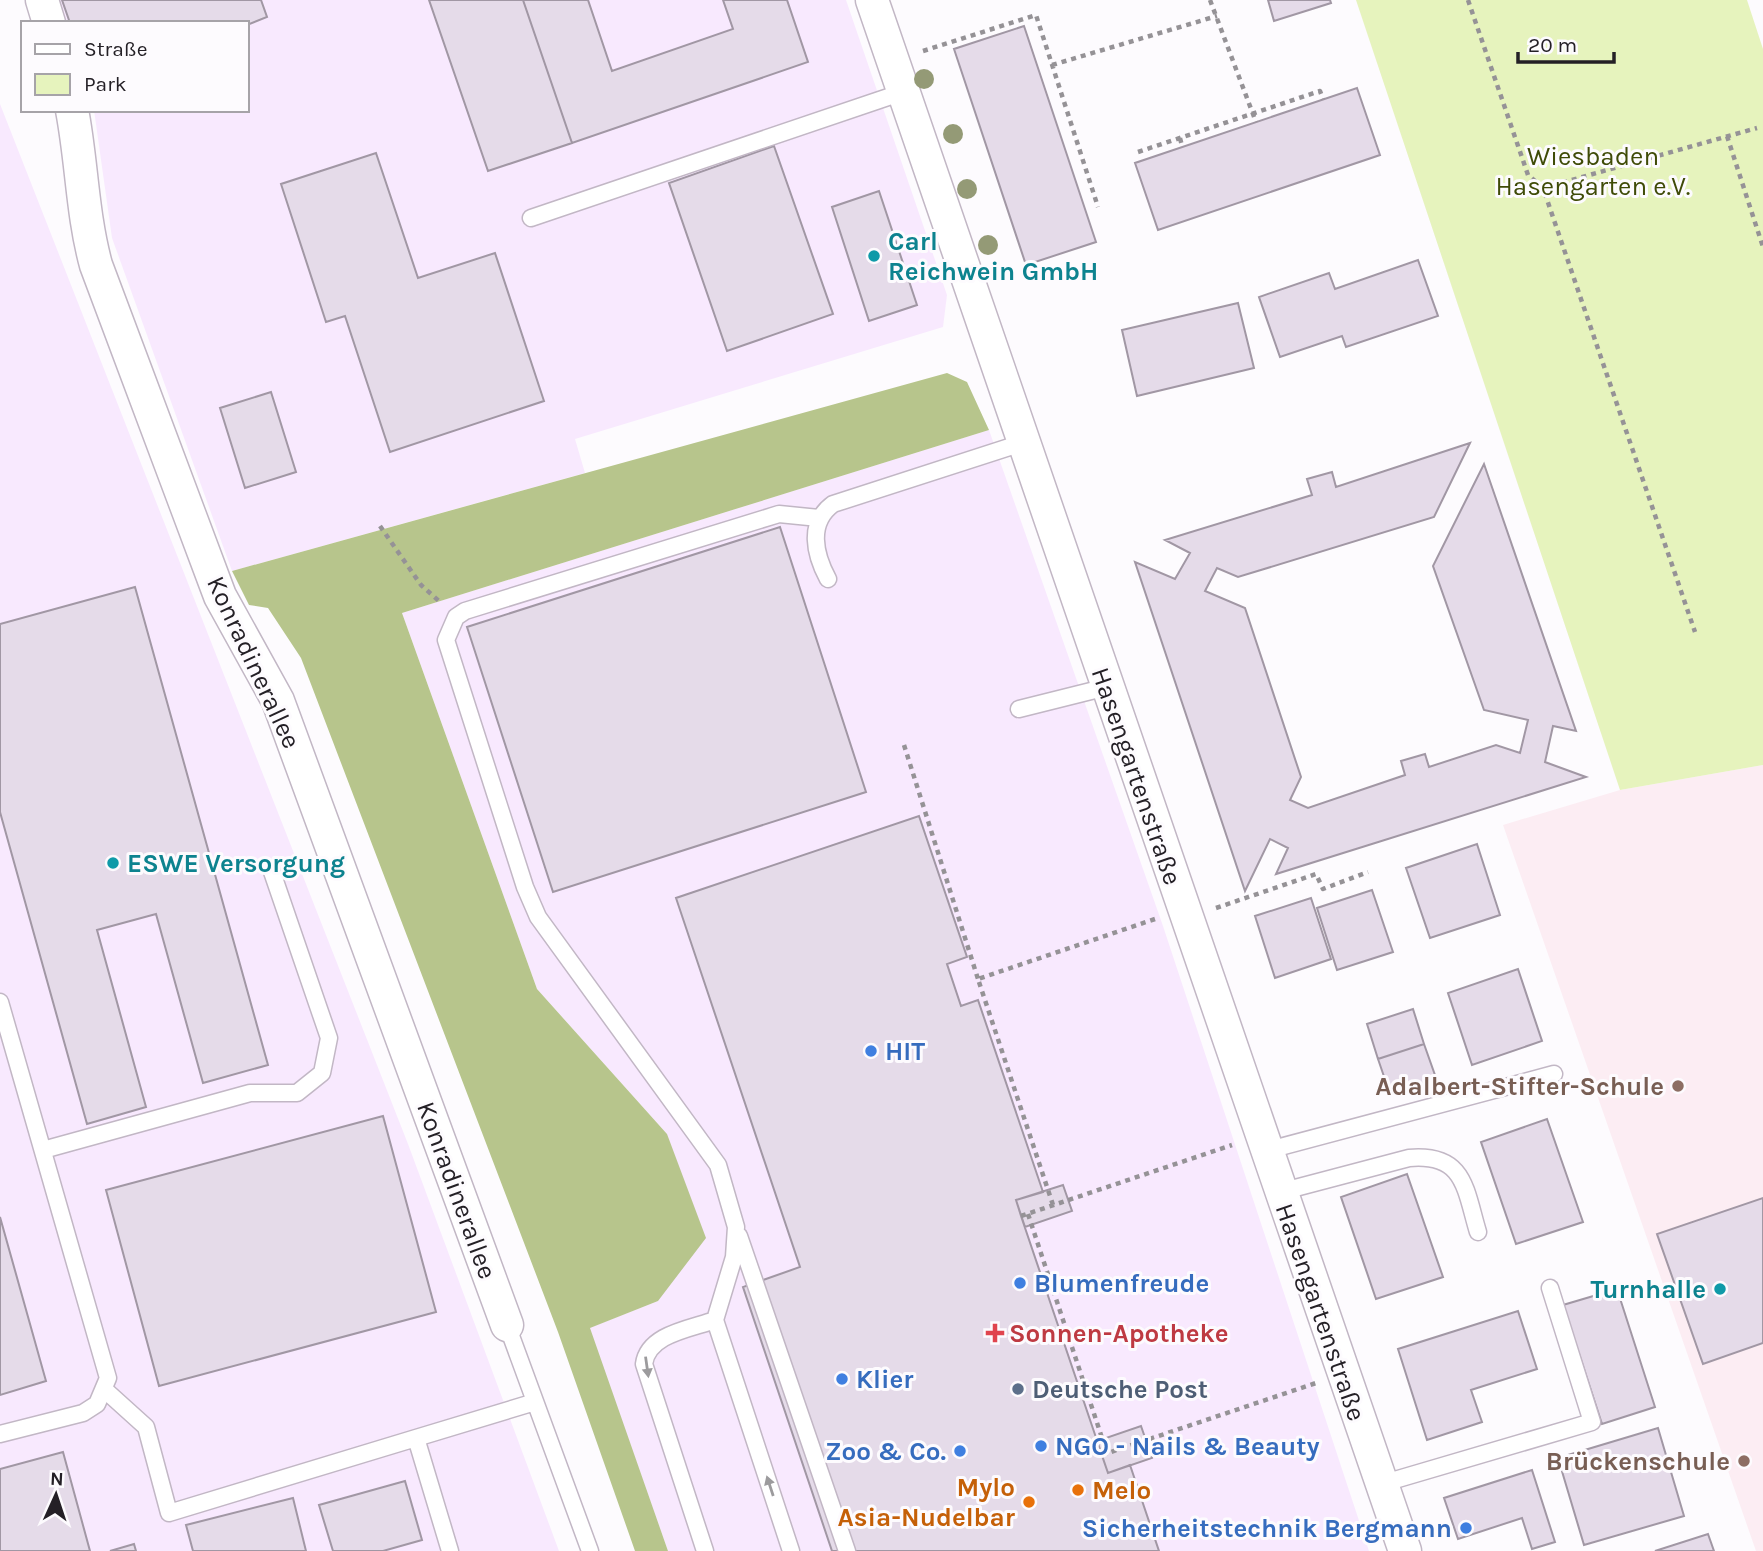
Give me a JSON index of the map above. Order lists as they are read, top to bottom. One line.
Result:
{"streets":{"street":["Konradinerallee","Hasengartenstraße"]},"parks":["Wiesbaden Hasengarten e.V."],"places":{"other":["Carl Reichwein GmbH","ESWE Versorgung","HIT","Adalbert-Stifter-Schule","Blumenfreude","Turnhalle","Klier","Deutsche Post","NGO - Nails & Beauty","Zoo & Co.","Brückenschule","Melo","Mylo Asia-Nudelbar","Sicherheitstechnik Bergmann"],"health":["Sonnen-Apotheke"]},"legend":["Straße","Park"],"scale_bar":"20 m","north":"top"}
